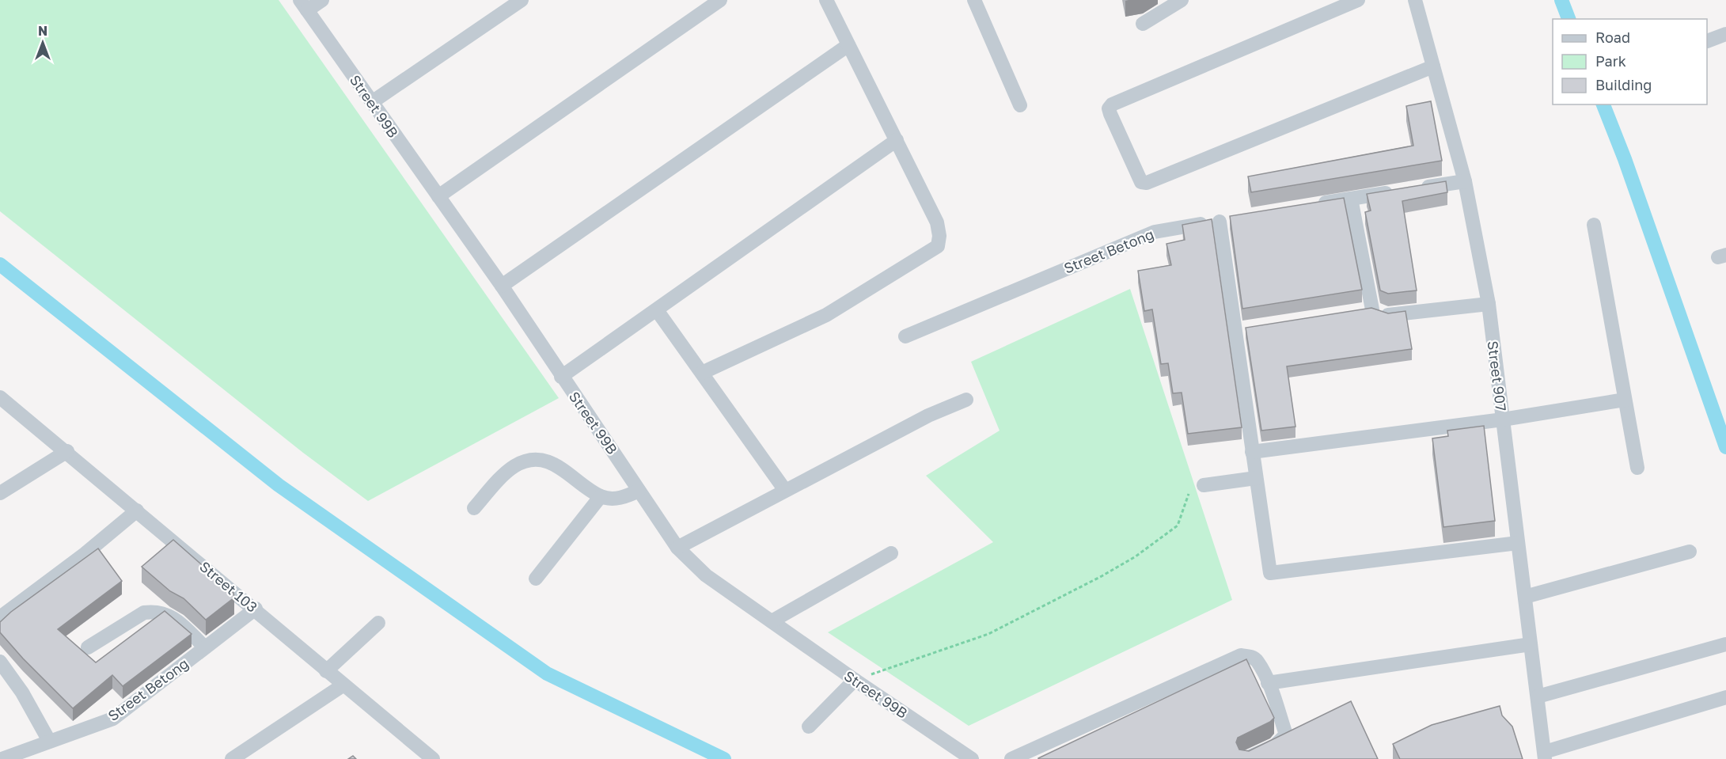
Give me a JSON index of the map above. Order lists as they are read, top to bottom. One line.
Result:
{"streets":{"street":["Street 99B","Street Betong","Street 907","Street 103"]},"crossings":[["Street Betong","Street 103"]],"legend":["Road","Park","Building"],"north":"top"}
